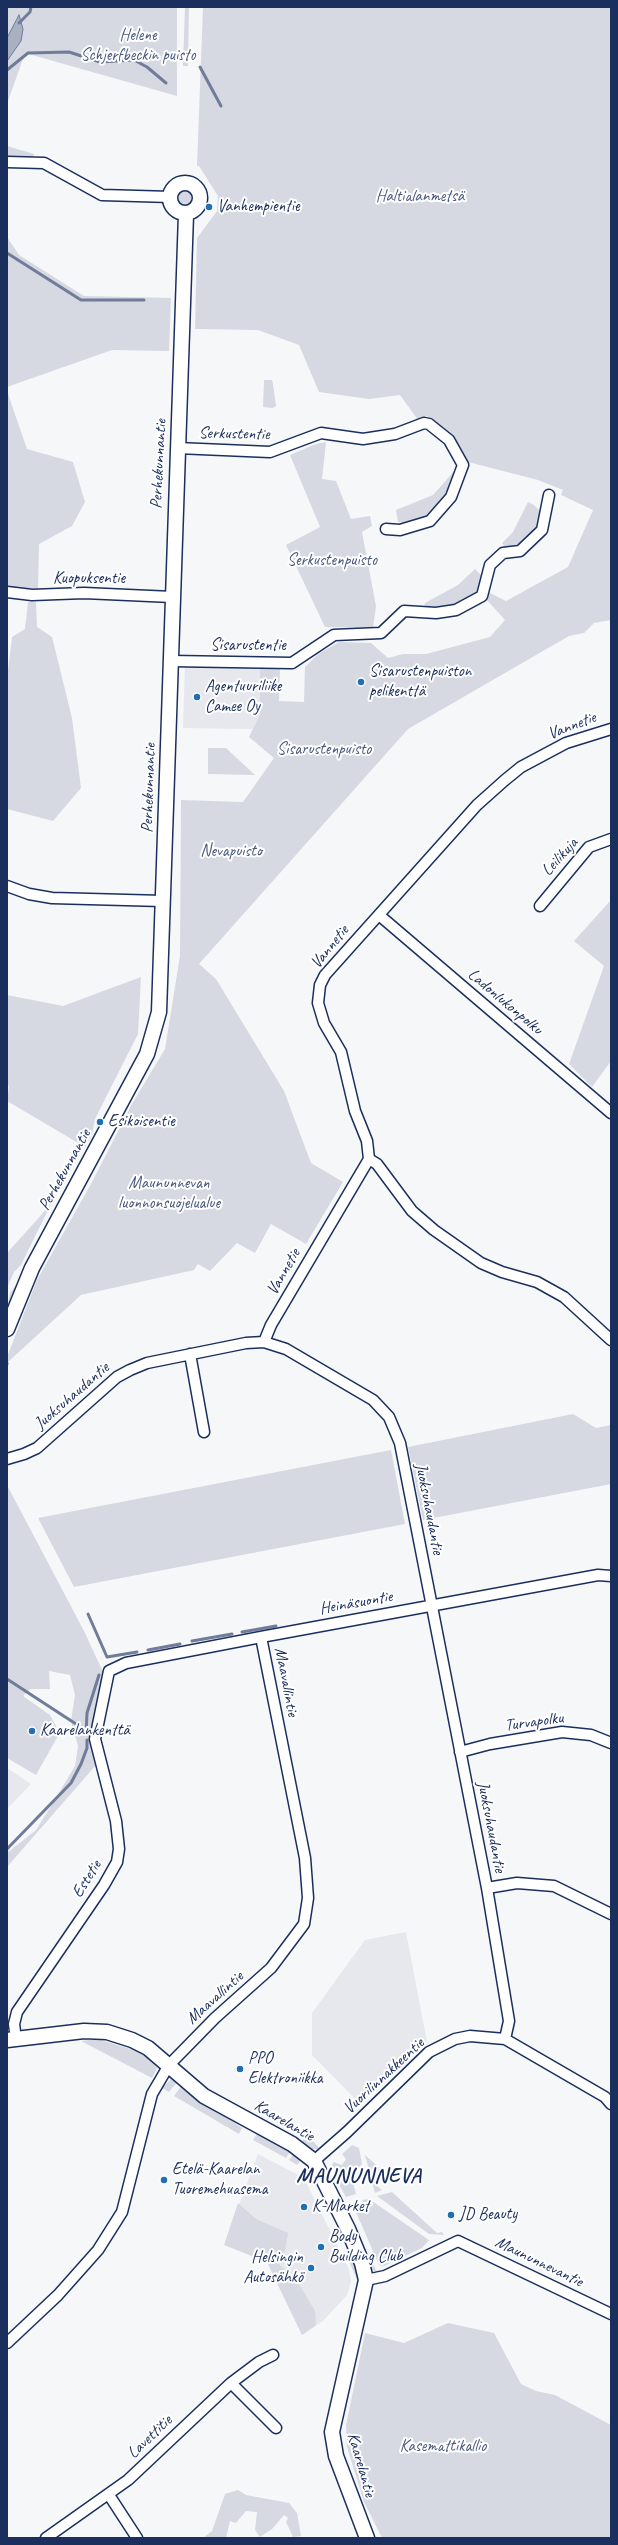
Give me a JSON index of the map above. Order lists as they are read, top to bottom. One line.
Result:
{"streets":{"street":["Serkustentie","Perhekunnantie","Kuopuksentie","Sisarustentie","Vannetie","Leilikuja","Ladonlukonpolku","Juoksuhaudantie","Heinäsuontie","Maavallintie","Turvapolku","Estetie","Vuorilinnakkeentie","Kaarelantie","Maununnevantie","Lavettitie"]},"crossings":[["Serkustentie","Perhekunnantie"],["Perhekunnantie","Kuopuksentie"],["Perhekunnantie","Sisarustentie"],["Vannetie","Ladonlukonpolku"],["Vannetie","Juoksuhaudantie"],["Juoksuhaudantie","Heinäsuontie"],["Juoksuhaudantie","Turvapolku"],["Juoksuhaudantie","Vuorilinnakkeentie"],["Heinäsuontie","Maavallintie"],["Heinäsuontie","Estetie"],["Maavallintie","Kaarelantie"],["Estetie","Kaarelantie"],["Vuorilinnakkeentie","Kaarelantie"],["Kaarelantie","Maununnevantie"]],"districts":["MAUNUNNEVA"],"parks":["Helene Schjerfbeckin puisto","Haltialanmetsä","Serkustenpuisto","Sisarustenpuisto","Nevapuisto","Maununnevan luonnonsuojelualue","Kasemattikallio"],"places":["Vanhempientie","Sisarustenpuiston pelikenttä","Agentuuriliike Camee Oy","Esikoisentie","Kaarelankenttä","PPO Elektroniikka","Etelä-Kaarelan Tuoremehuasema","K-Market","JD Beauty","Body Building Club","Helsingin Autosähkö"]}
